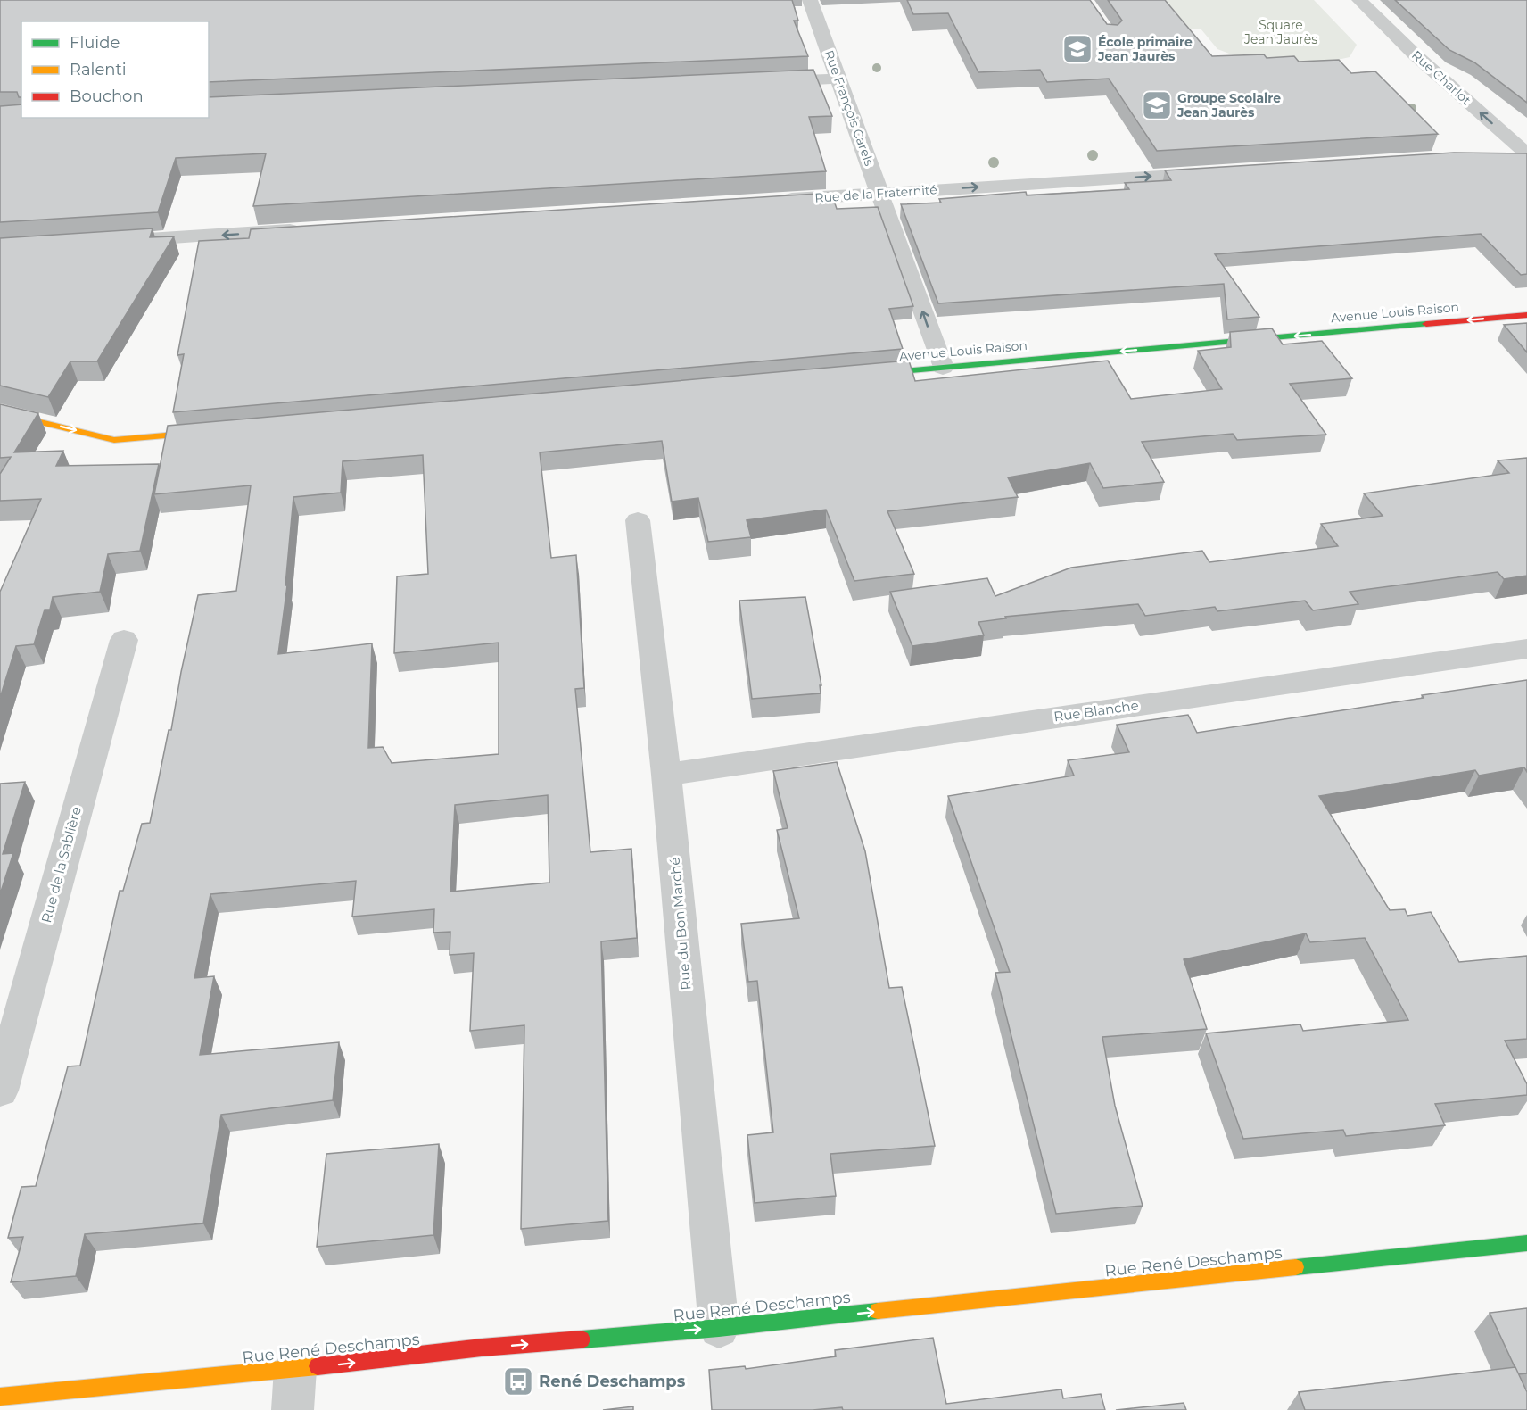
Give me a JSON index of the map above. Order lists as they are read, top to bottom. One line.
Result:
{"streets":{"street":["Rue Charlot","Rue François Carels","Rue de la Fraternité","Avenue Louis Raison","Rue Blanche","Rue de la Sablière","Rue du Bon Marché","Rue René Deschamps"]},"crossings":[["Rue François Carels","Rue de la Fraternité"],["Rue François Carels","Avenue Louis Raison"],["Rue Blanche","Rue du Bon Marché"],["Rue du Bon Marché","Rue René Deschamps"]],"one_way":["Rue Charlot","Rue François Carels","Rue de la Fraternité","Avenue Louis Raison","Rue René Deschamps"],"parks":["Square Jean Jaurès"],"places":{"school or university":["École primaire Jean Jaurès","Groupe Scolaire Jean Jaurès"],"bus stop":["René Deschamps"]},"legend":["Fluide","Ralenti","Bouchon"]}
